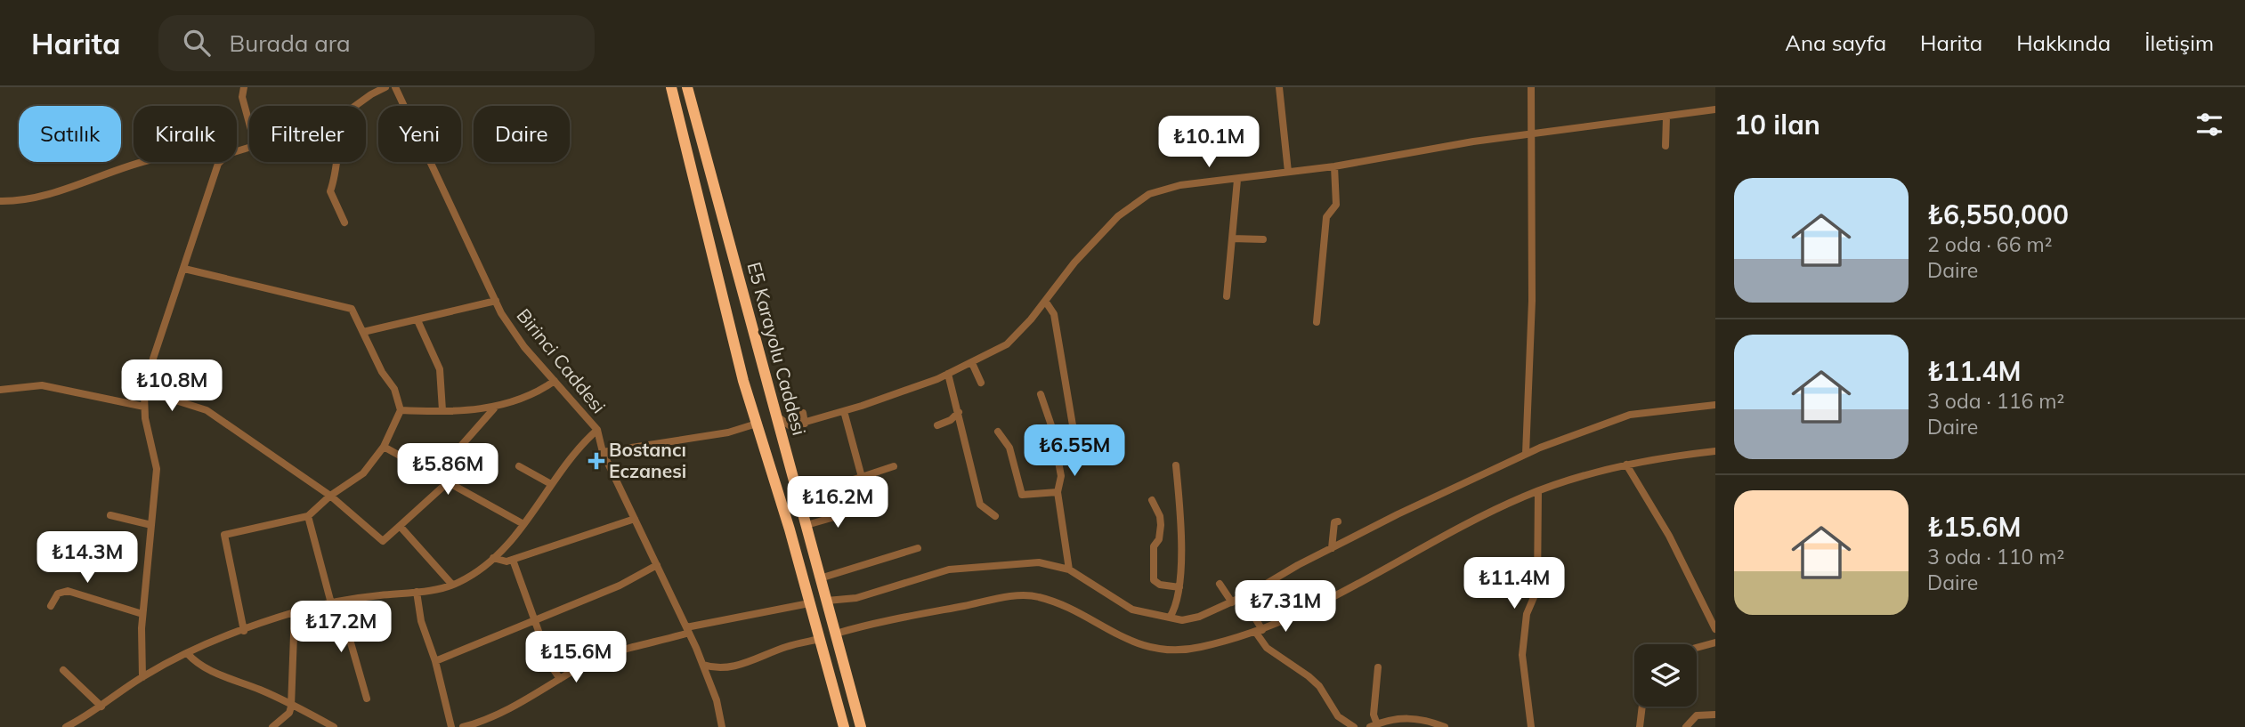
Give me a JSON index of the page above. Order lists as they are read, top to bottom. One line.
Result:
{"streets":{"highway":["E5 Karayolu Caddesi"],"street":["Birinci Caddesi"]},"places":{"health":["Bostancı Eczanesi"]},"page":{"header":"Harita","search":"Burada ara","nav":["Ana sayfa","Harita","Hakkında","İletişim"],"heading":"10 ilan","chip":["Satılık","Kiralık","Filtreler","Yeni","Daire"],"price":["₺10.1M","₺10.8M","₺6.55M","₺5.86M","₺16.2M","₺14.3M","₺11.4M","₺7.31M","₺17.2M","₺15.6M"],"list":[{"name":"₺6,550,000","note":"2 oda · 66 m² · Daire"},{"name":"₺11.4M","note":"3 oda · 116 m² · Daire"},{"name":"₺15.6M","note":"3 oda · 110 m² · Daire"}]}}
